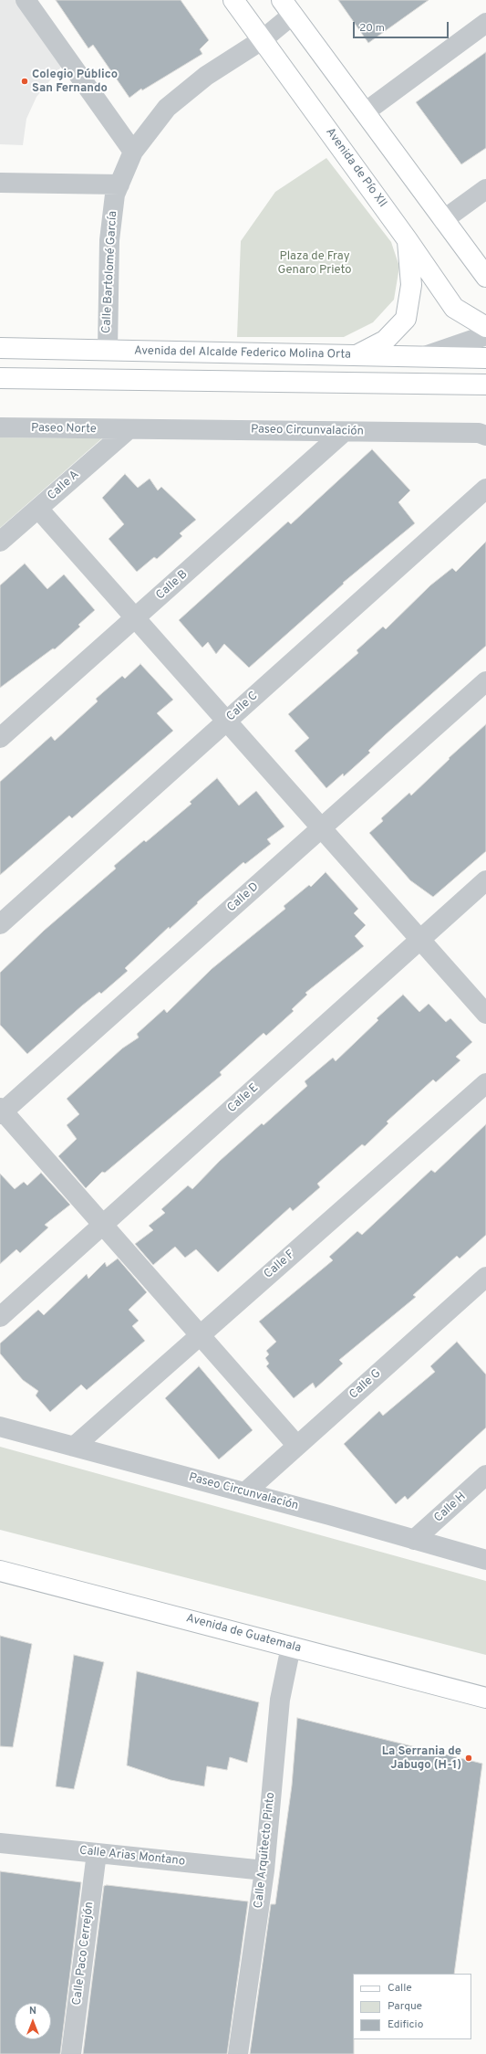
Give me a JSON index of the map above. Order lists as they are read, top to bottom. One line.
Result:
{"streets":{"main road":["Avenida de Pío XII","Avenida del Alcalde Federico Molina Orta","Avenida de Guatemala"],"street":["Calle Bartolomé García","Paseo Norte","Paseo Circunvalación","Calle A","Calle B","Calle C","Calle D","Calle E","Calle F","Calle G","Calle H","Calle Arquitecto Pinto","Calle Arias Montano","Calle Paco Cerrejón"]},"crossings":[["Avenida de Pío XII","Calle Bartolomé García"],["Calle Bartolomé García","Avenida del Alcalde Federico Molina Orta"],["Paseo Norte","Paseo Circunvalación"],["Paseo Norte","Calle A"],["Paseo Circunvalación","Calle A"],["Paseo Circunvalación","Calle B"],["Paseo Circunvalación","Calle F"],["Paseo Circunvalación","Calle G"],["Paseo Circunvalación","Calle H"],["Avenida de Guatemala","Calle Arquitecto Pinto"],["Calle Arquitecto Pinto","Calle Arias Montano"],["Calle Arias Montano","Calle Paco Cerrejón"]],"parks":["Plaza de Fray Genaro Prieto"],"places":["Colegio Público San Fernando","La Serrania de Jabugo (H-1)"],"legend":["Calle","Parque","Edificio"],"scale_bar":"20 m","north":"top"}
